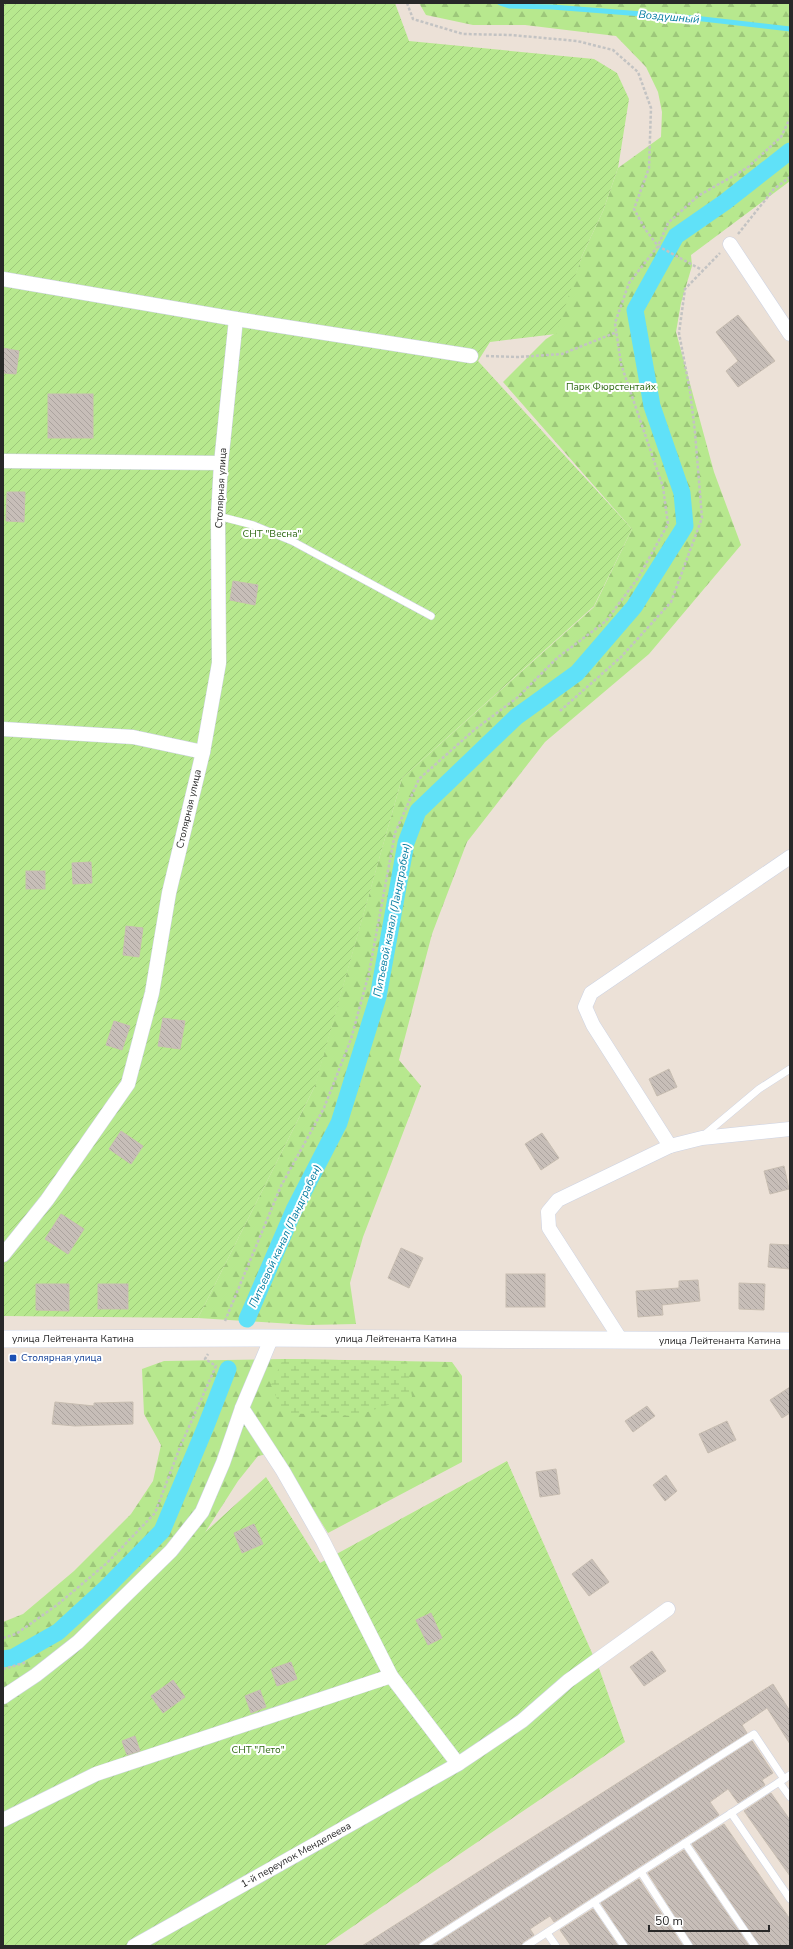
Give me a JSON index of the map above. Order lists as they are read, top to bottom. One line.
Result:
{"streets":{"street":["Столярная улица","улица Лейтенанта Катина","1-й переулок Менделеева"]},"water":["Воздушный","Питьевой канал (Ландграбен)"],"parks":["Парк Фюрстентайх","СНТ \"Весна\"","СНТ \"Лето\""],"places":{"transit":["Столярная улица"]},"scale_bar":"50 m"}
